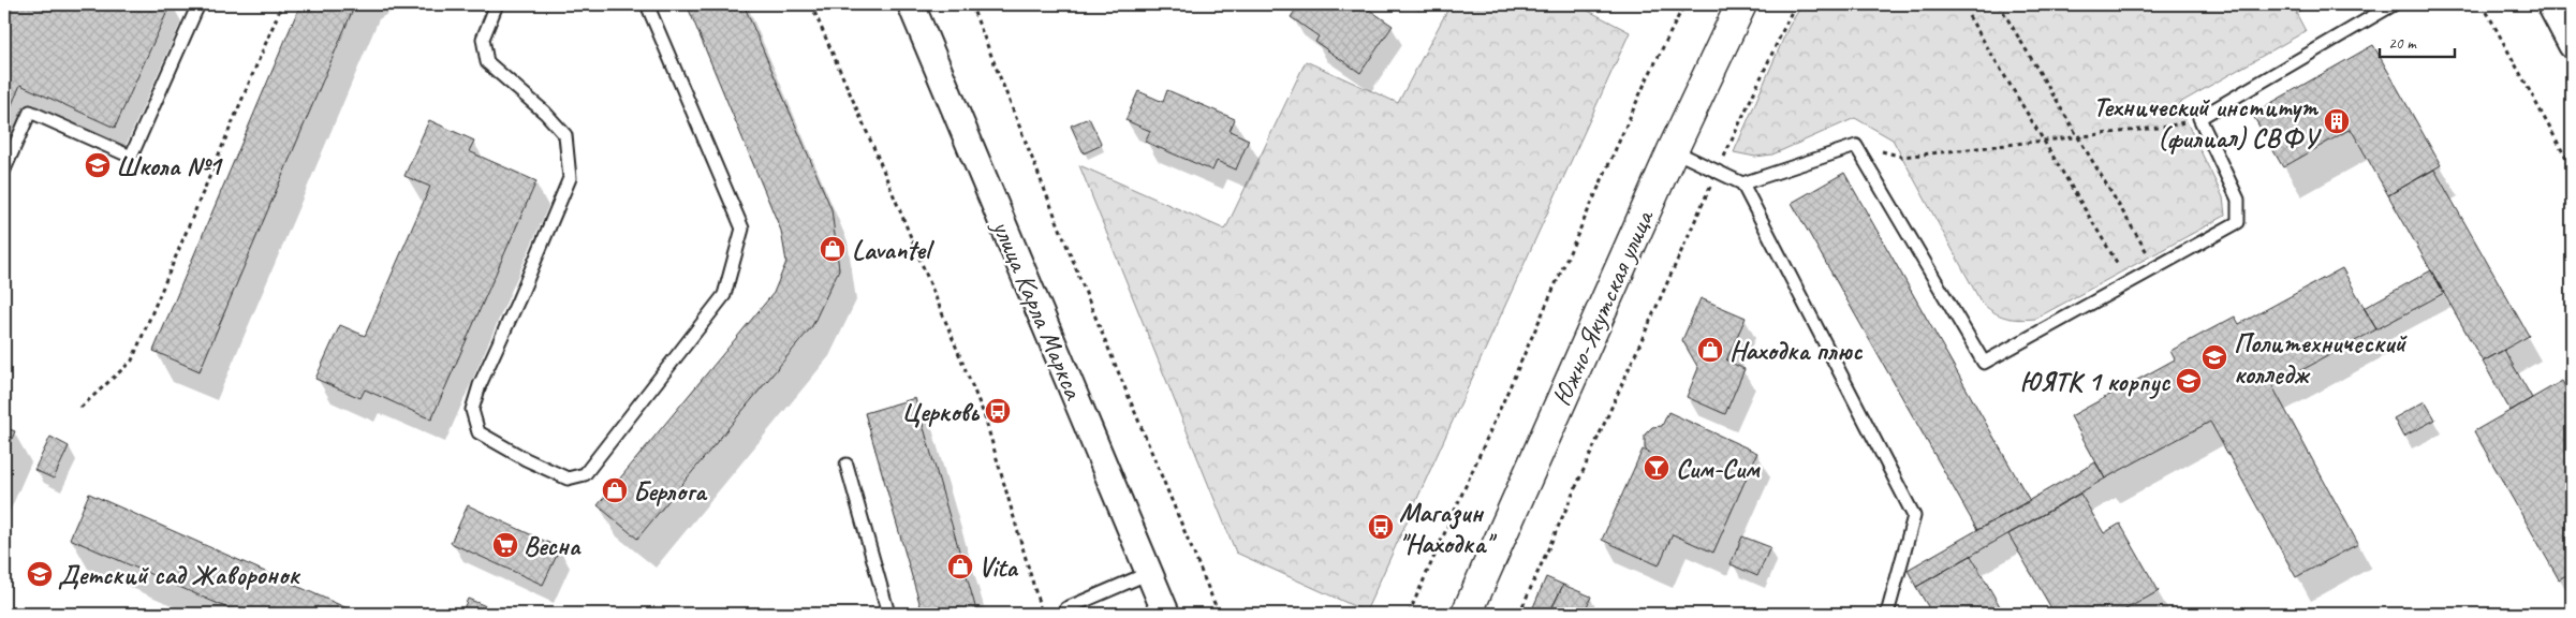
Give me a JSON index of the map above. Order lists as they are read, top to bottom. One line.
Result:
{"streets":{"street":["Южно-Якутская улица","улица Карла Маркса"]},"places":{"building":["Технический институт (филиал) СВФУ"],"school or university":["Школа №1","Политехнический колледж","ЮЯТК 1 корпус","Детский сад Жаворонок"],"shop":["Lavantel","Находка плюс","Берлога","Vita"],"bus stop":["Церковь","Магазин \"Находка\""],"bar":["Сим-Сим"],"supermarket":["Весна"]},"scale_bar":"20 m"}
